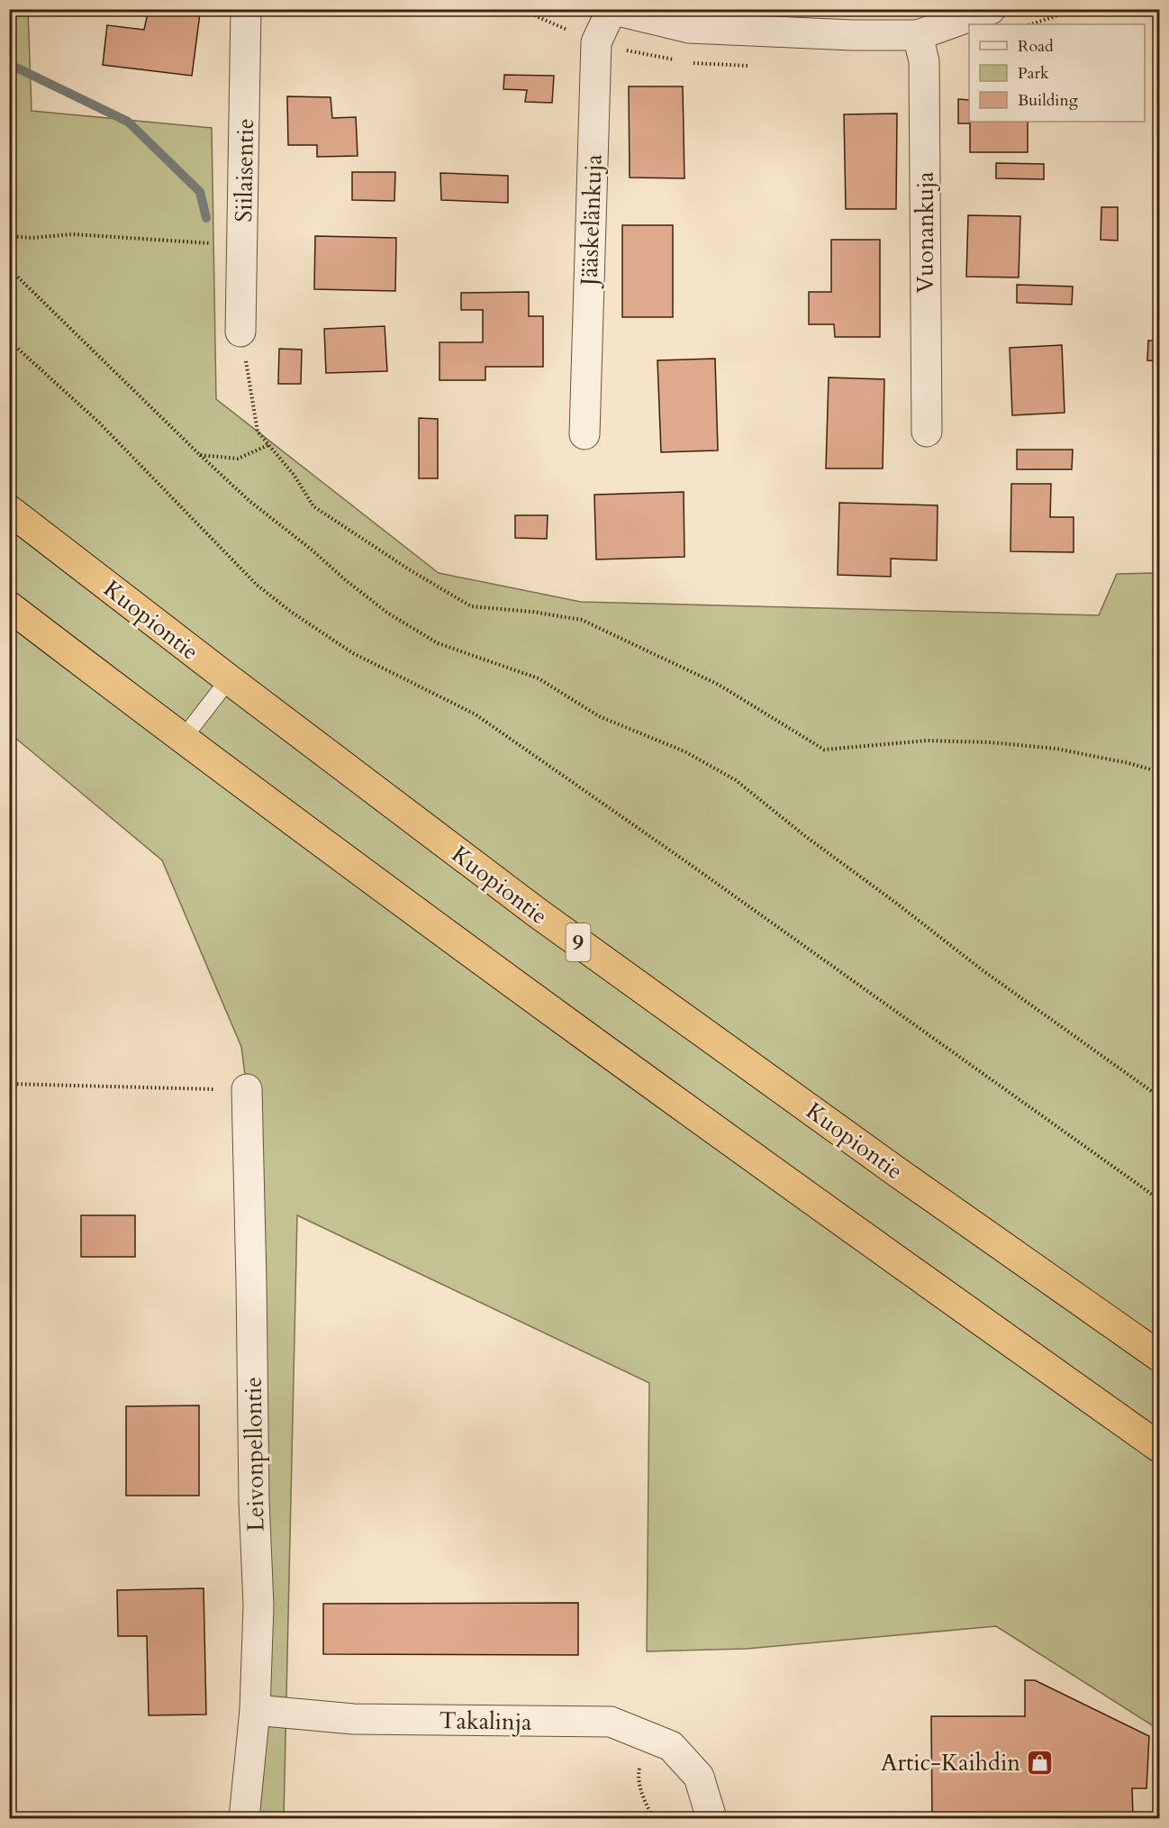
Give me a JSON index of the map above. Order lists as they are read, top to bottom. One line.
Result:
{"streets":{"highway":["Kuopiontie","9"],"street":["Siilaisentie","Jääskelänkuja","Vuonankuja","Leivonpellontie","Takalinja"]},"crossings":[["Leivonpellontie","Takalinja"]],"places":{"shop":["Artic-Kaihdin"]},"legend":["Road","Park","Building"]}
